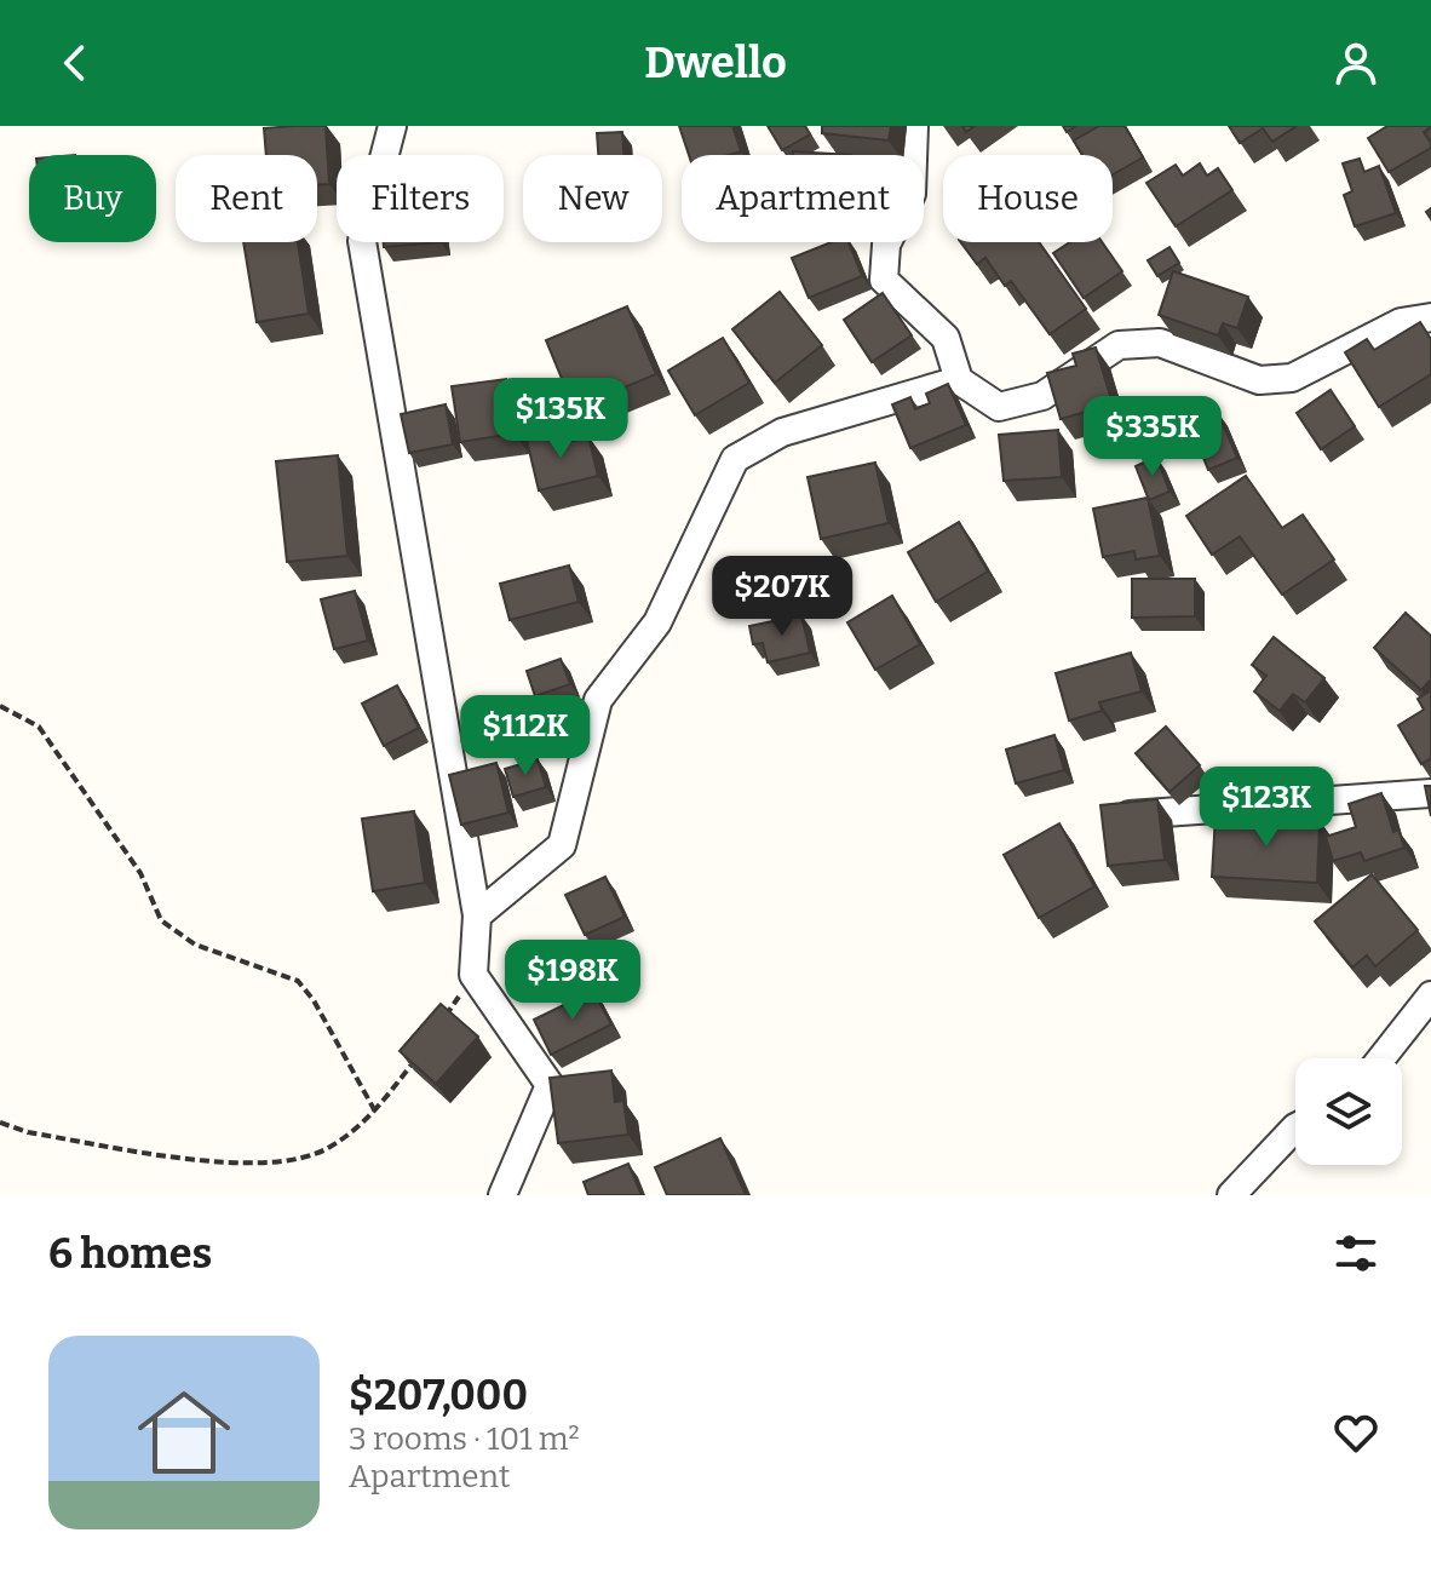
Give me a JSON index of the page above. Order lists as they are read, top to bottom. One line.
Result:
{"page":{"header":"Dwello","chip":["Buy","Rent","Filters","New","Apartment","House"],"price":["$135K","$335K","$207K","$112K","$123K","$198K"],"heading":"6 homes","list":[{"name":"$207,000","note":"3 rooms · 101 m² · Apartment"}]}}
